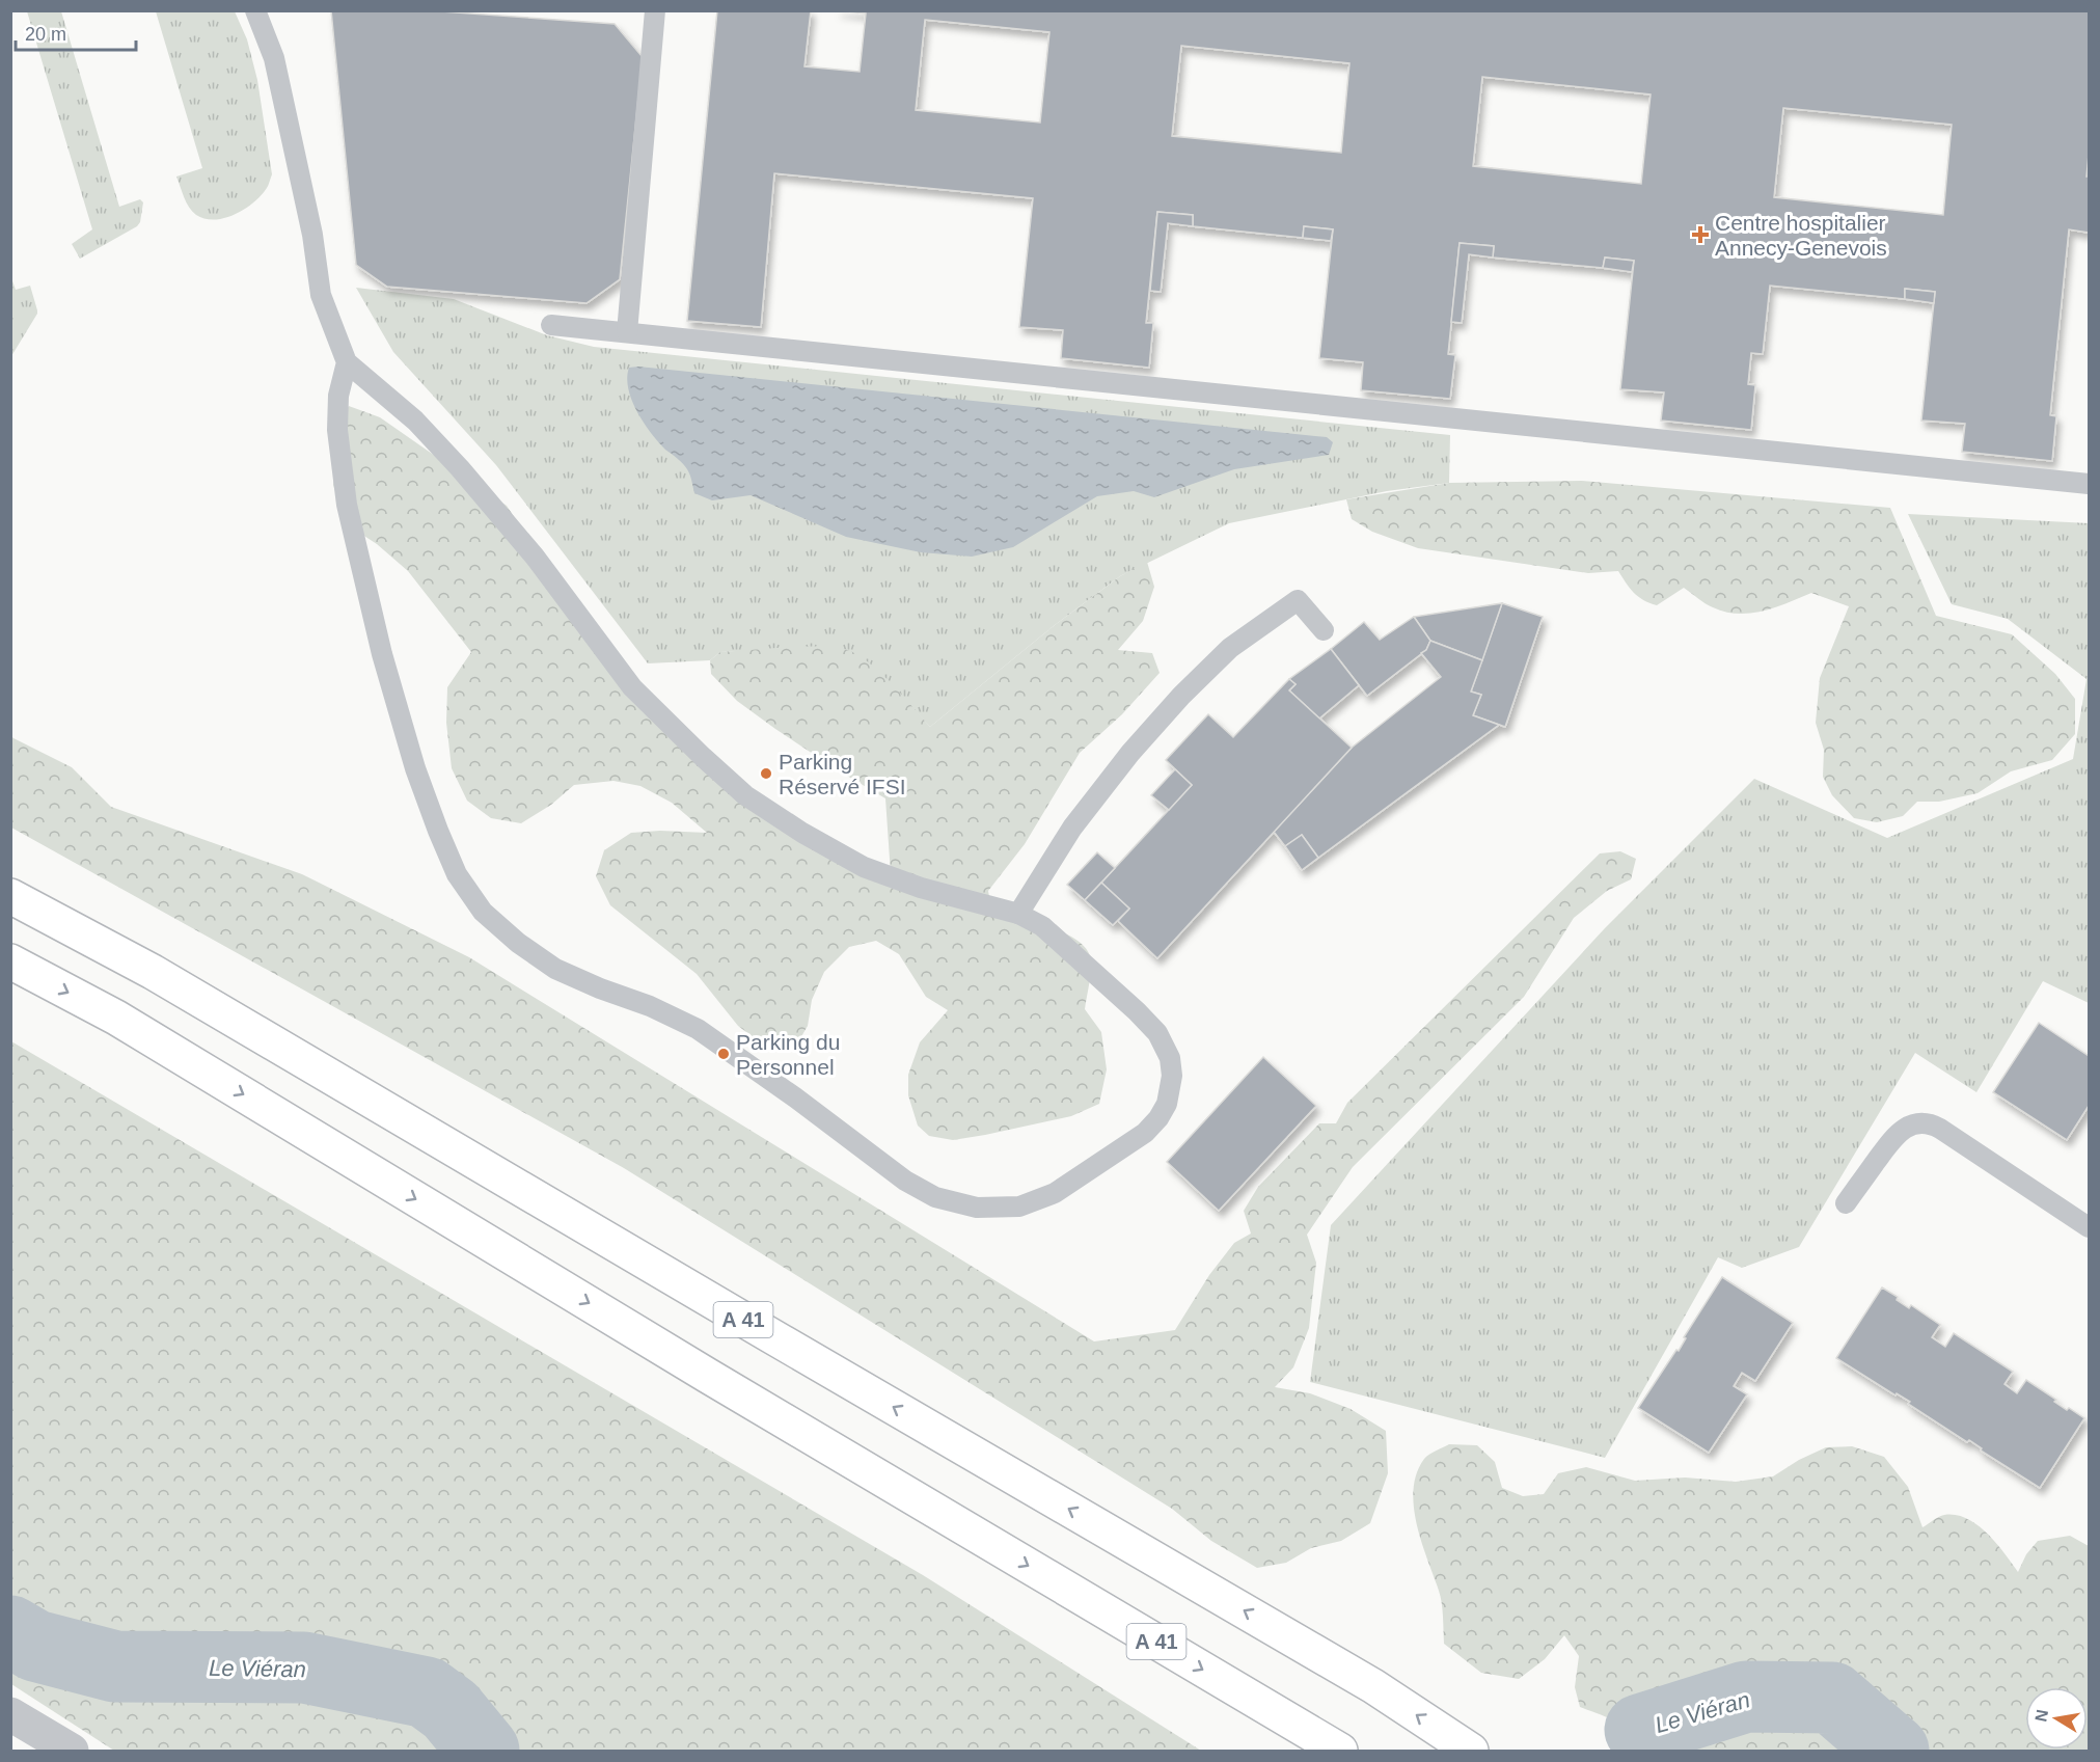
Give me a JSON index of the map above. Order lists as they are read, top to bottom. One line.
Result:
{"streets":{"highway":["A 41"]},"water":["Le Viéran"],"places":{"health":["Centre hospitalier Annecy-Genevois"],"other":["Parking Réservé IFSI","Parking du Personnel"]},"scale_bar":"20 m","north":"left"}
